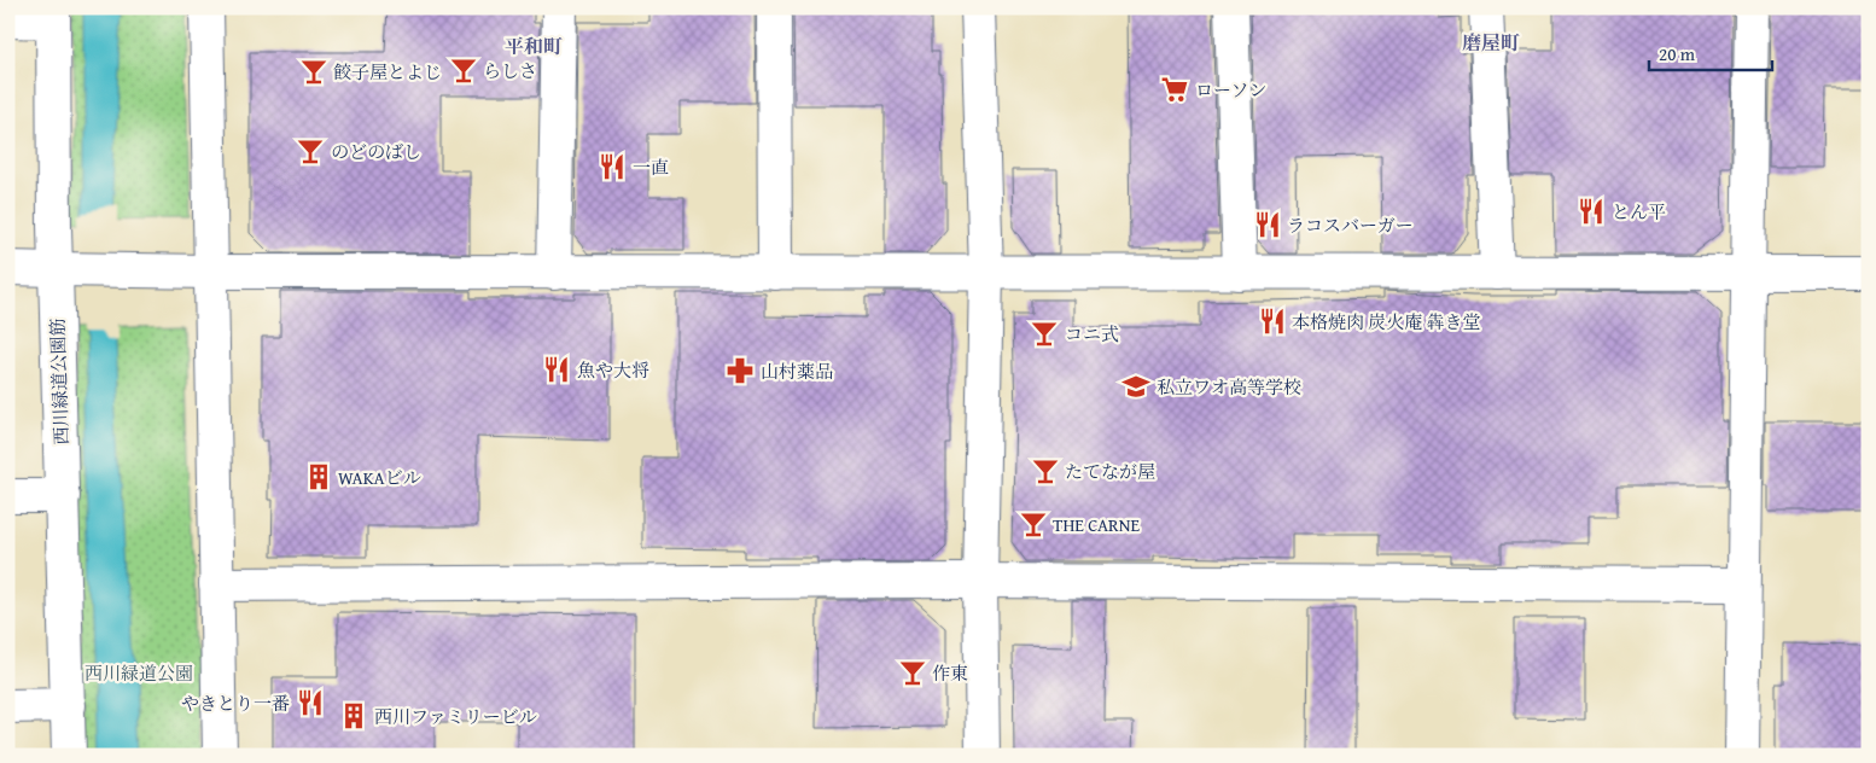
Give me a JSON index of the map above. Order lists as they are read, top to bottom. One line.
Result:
{"streets":{"street":["西川緑道公園筋"]},"districts":["磨屋町","平和町"],"parks":["西川緑道公園"],"places":{"bar":["らしさ","餃子屋とよじ","のどのばし","コニ式","たてなが屋","THE CARNE","作東"],"supermarket":["ローソン"],"restaurant":["一直","とん平","ラコスバーガー","本格焼肉 炭火庵 犇き堂","魚や大将","やきとり一番"],"pharmacy":["山村薬品"],"school or university":["私立ワオ高等学校"],"building":["WAKAビル","西川ファミリービル"]},"scale_bar":"20 m"}
